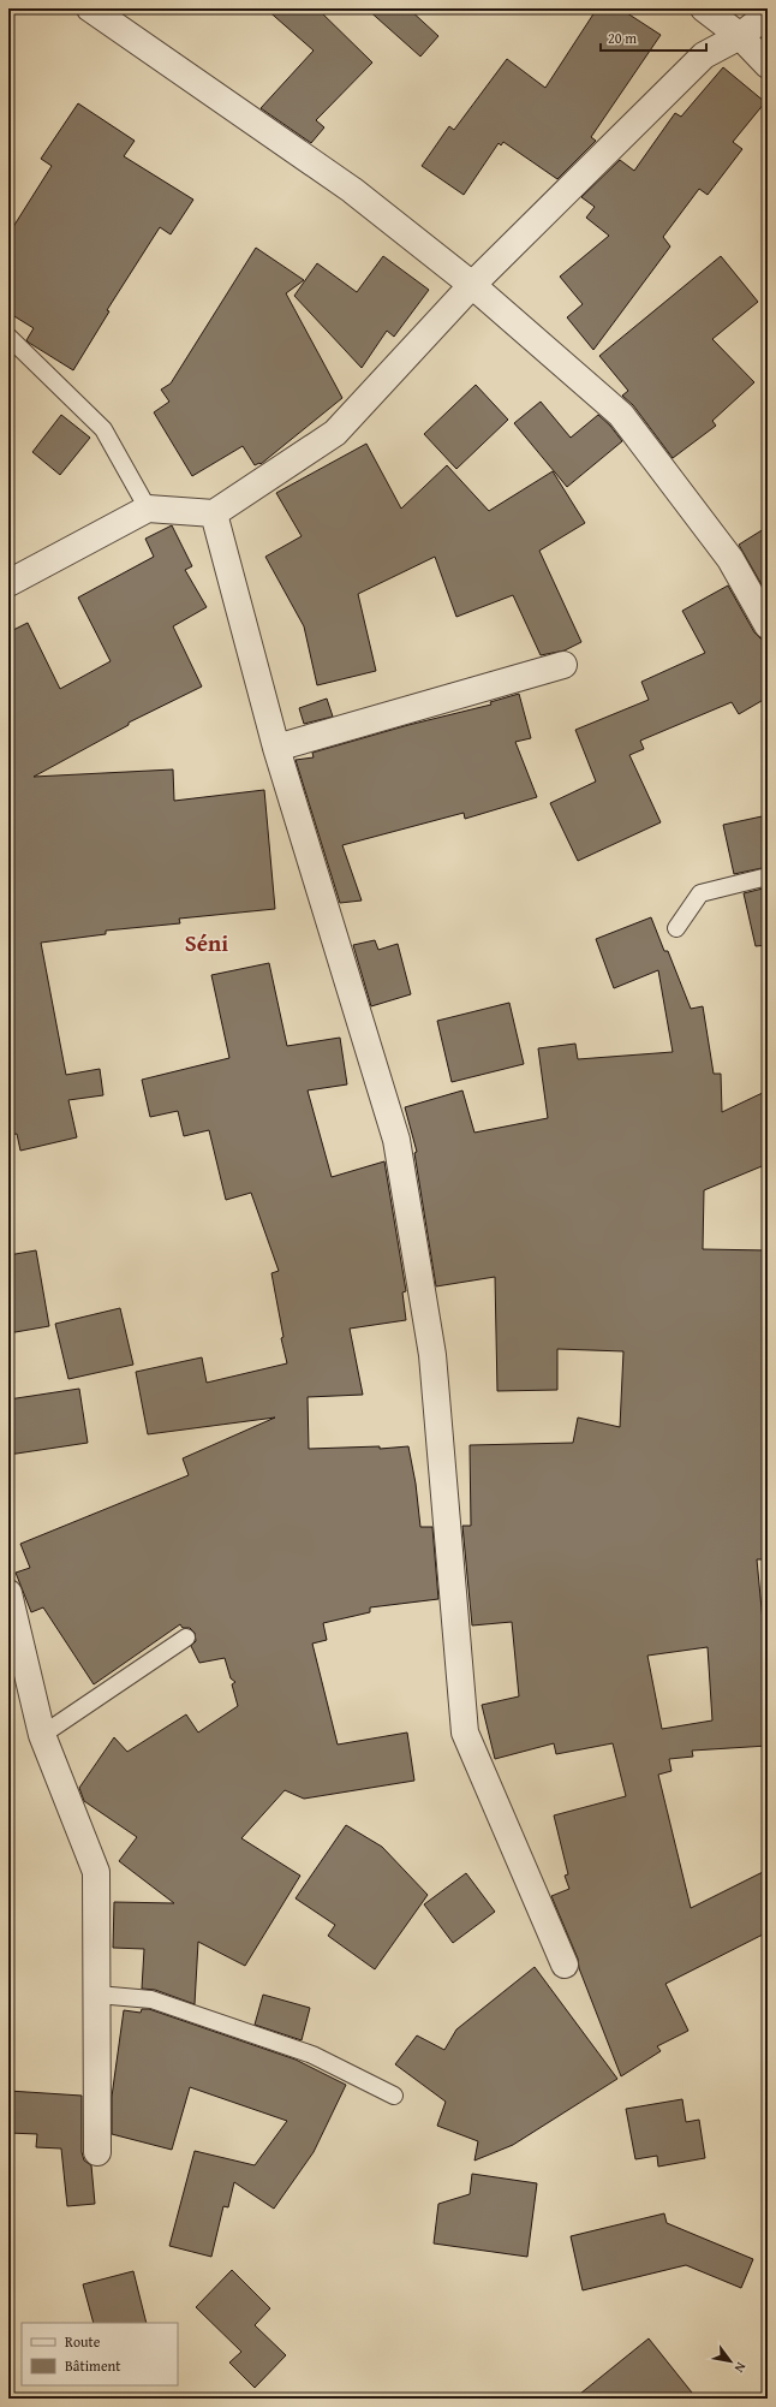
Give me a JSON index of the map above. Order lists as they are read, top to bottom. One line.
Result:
{"districts":["Séni"],"legend":["Route","Bâtiment"],"scale_bar":"20 m","north":"bottom right"}
